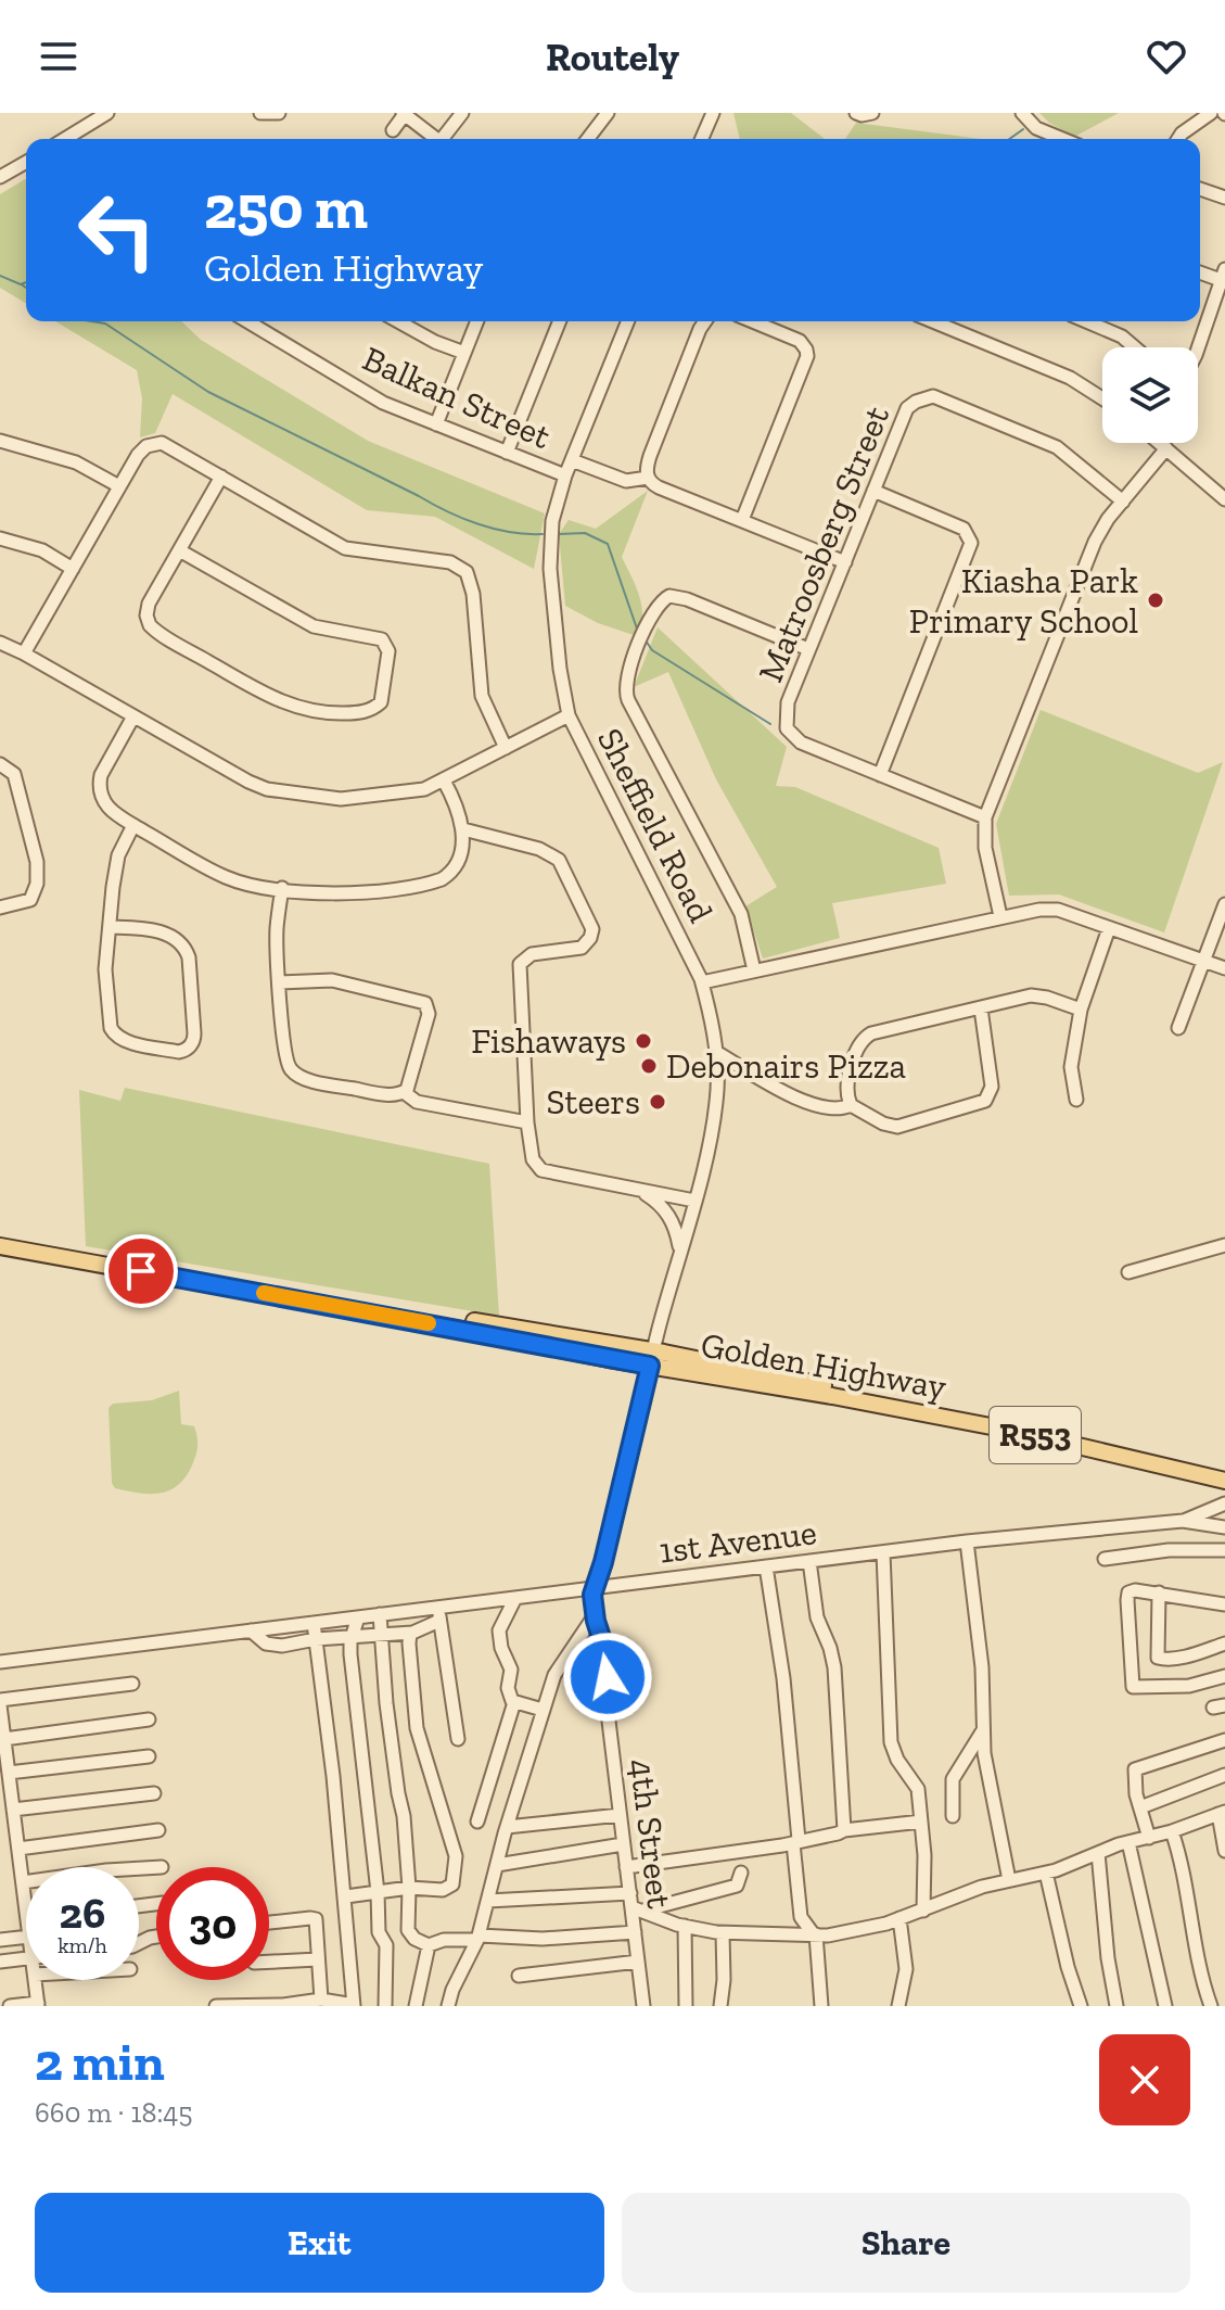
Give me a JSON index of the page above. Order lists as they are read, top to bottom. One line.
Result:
{"streets":{"main road":["Golden Highway","R553"],"street":["Balkan Street","Matroosberg Street","Sheffield Road","1st Avenue","4th Street"]},"crossings":[["Balkan Street","Sheffield Road"],["Sheffield Road","Golden Highway"],["Sheffield Road","4th Street"],["Golden Highway","4th Street"],["1st Avenue","4th Street"]],"places":["Kiasha Park Primary School","Fishaways","Debonairs Pizza","Steers"],"page":{"header":"Routely","turn":["250 m","Golden Highway"],"speed":"26 km/h","limit":"30","heading":["2 min","660 m · 18:45"],"buttons":["Exit","Share"]}}
